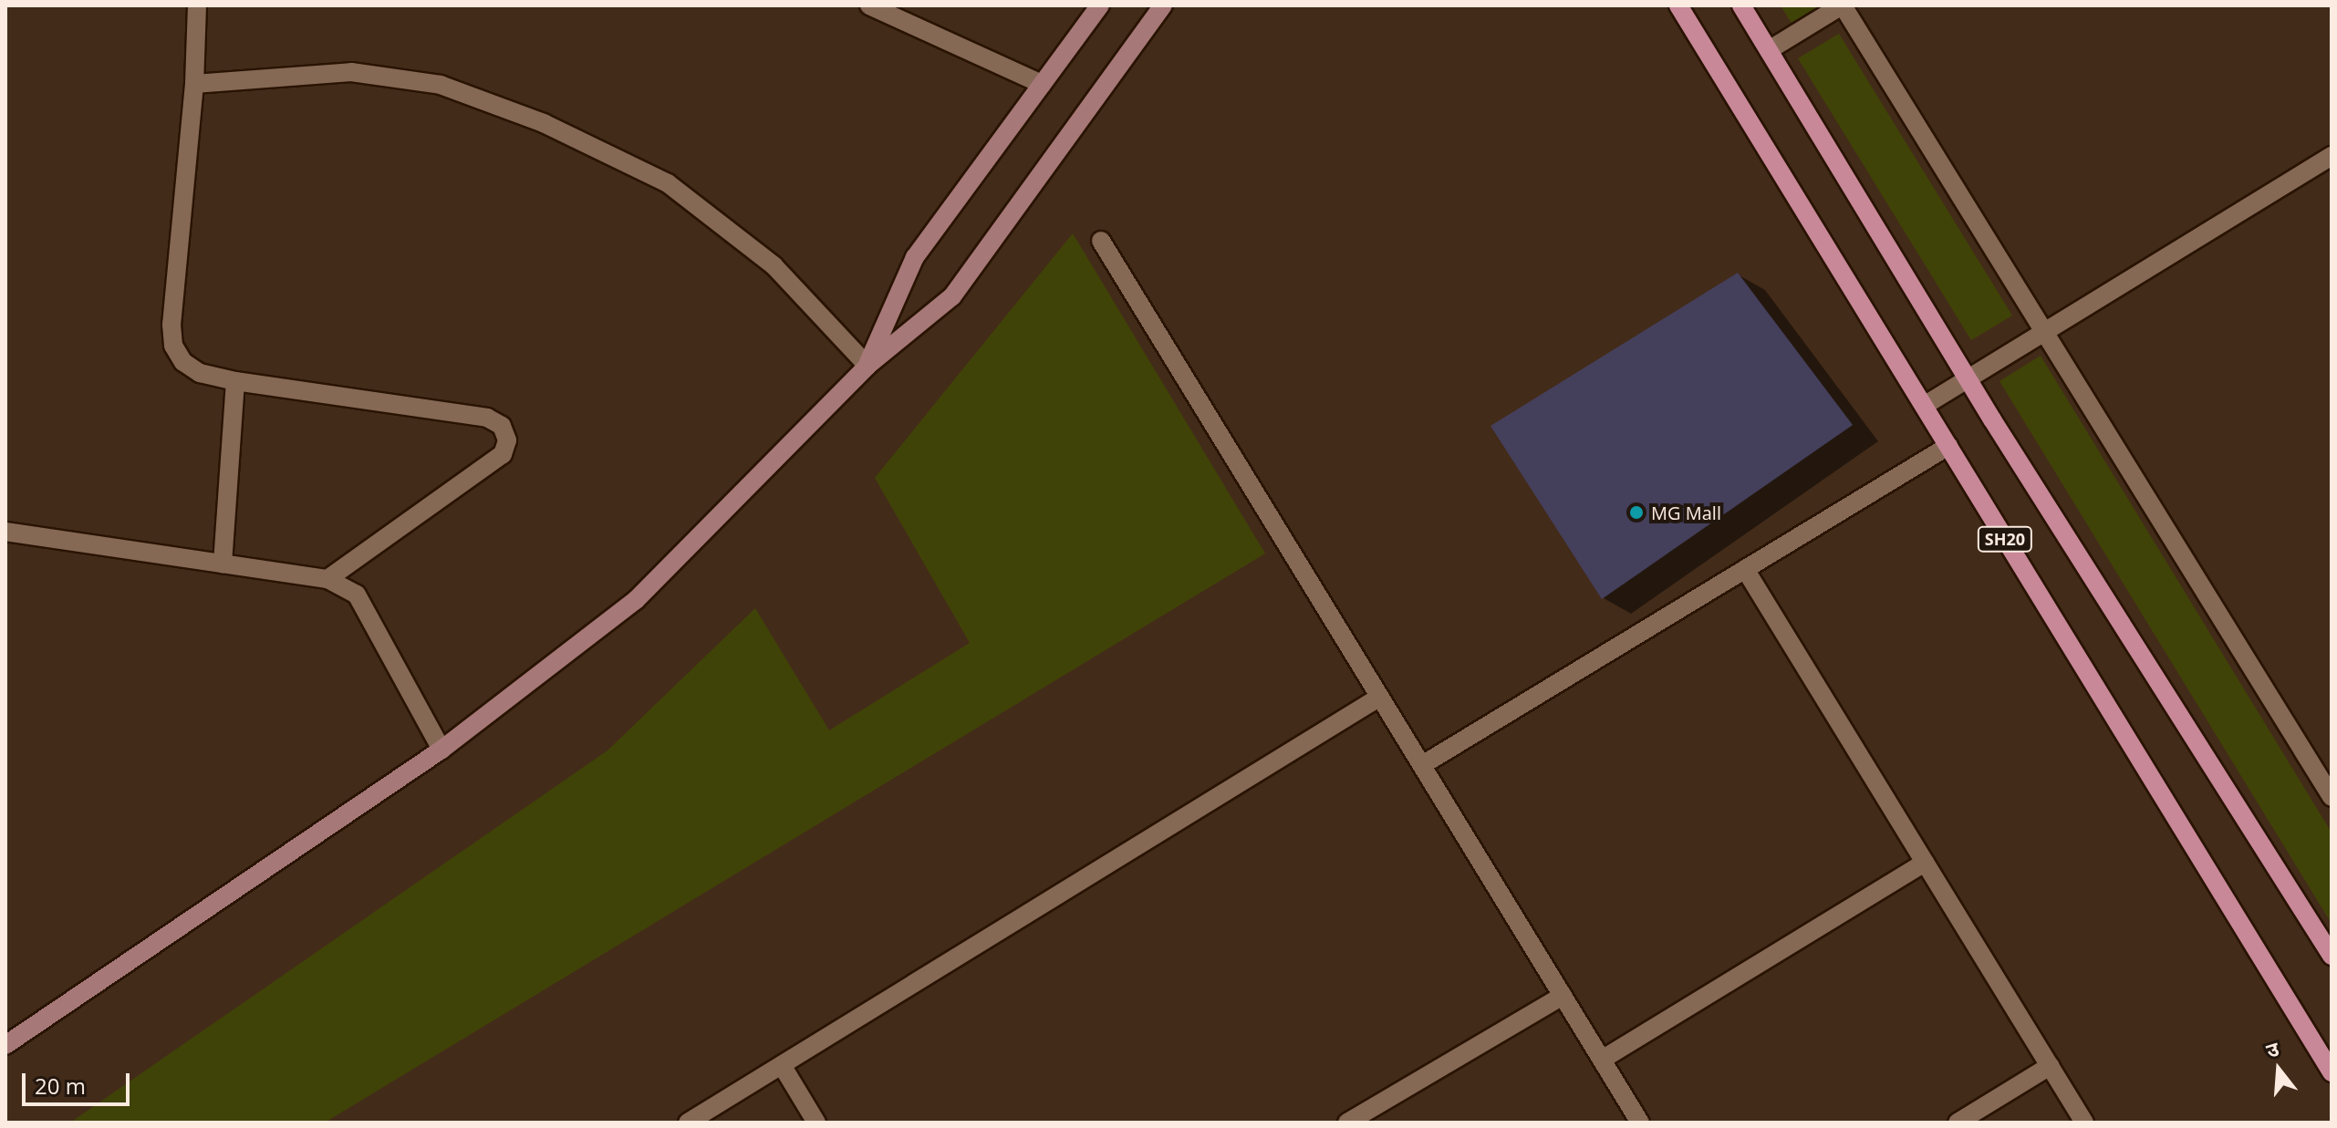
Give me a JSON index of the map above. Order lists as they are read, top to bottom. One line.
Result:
{"streets":{"main road":["SH20"]},"places":["MG Mall"],"scale_bar":"20 m","north":"top"}
